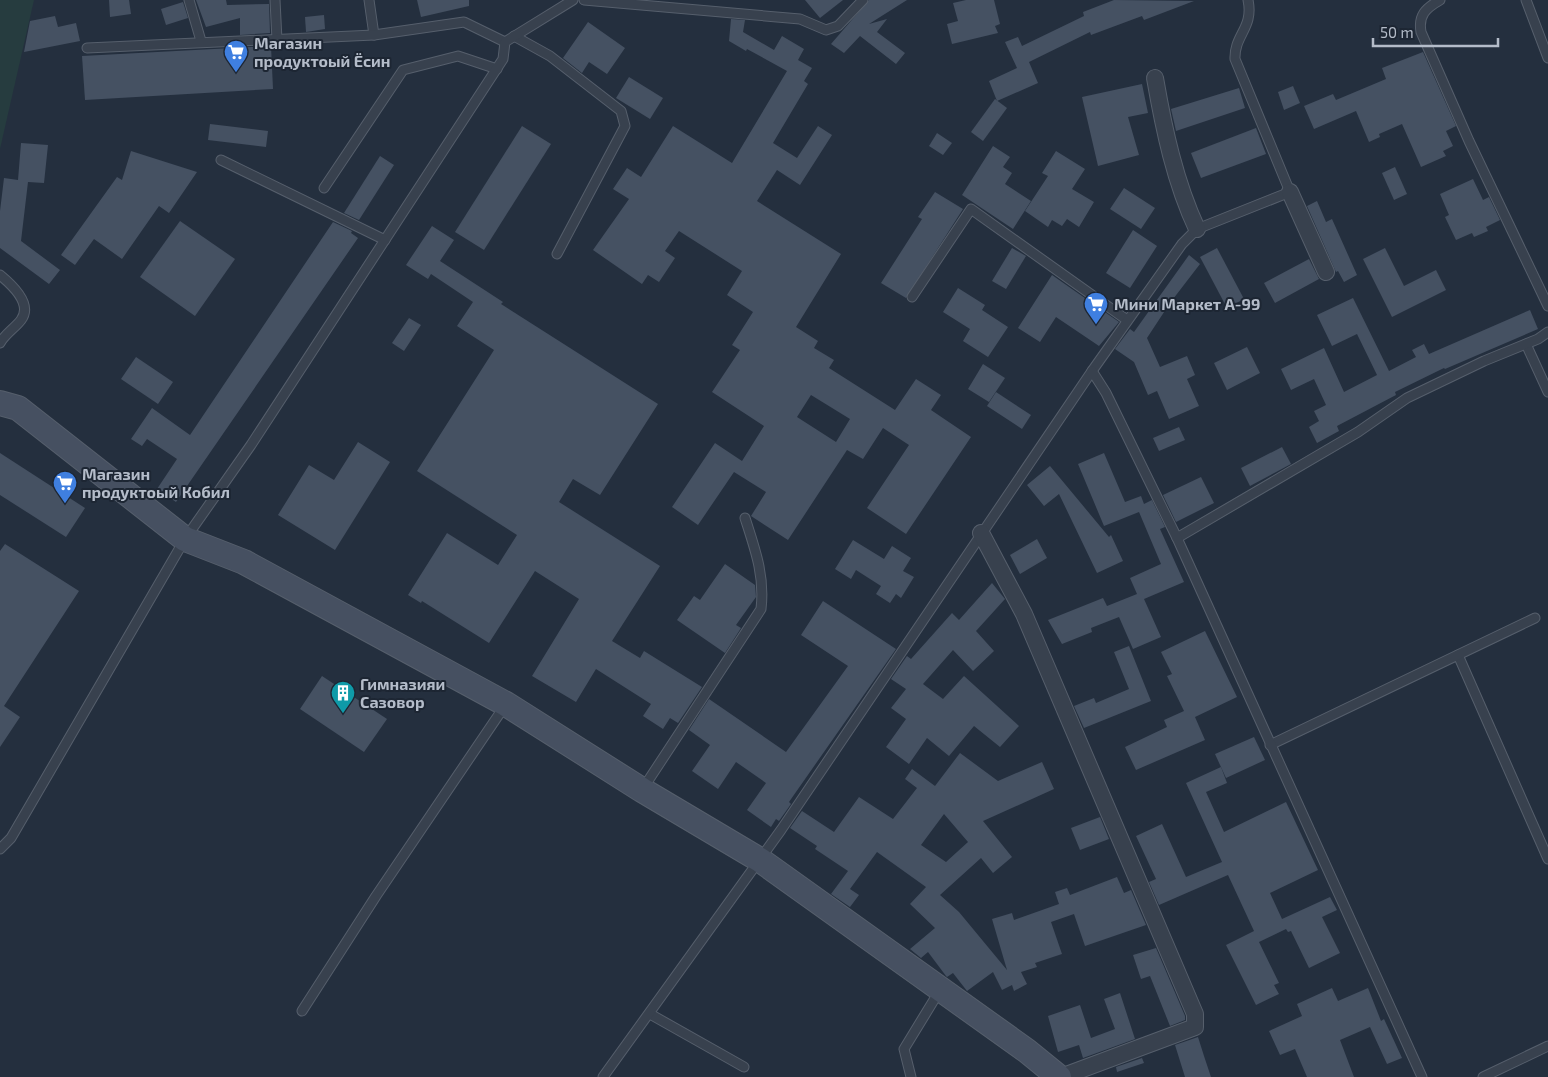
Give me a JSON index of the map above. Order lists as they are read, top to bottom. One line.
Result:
{"places":{"supermarket":["Магазин продуктоый Ёсин","Мини Маркет А-99","Магазин продуктоый Кобил"],"building":["Гимназияи Сазовор"]},"scale_bar":"50 m"}
